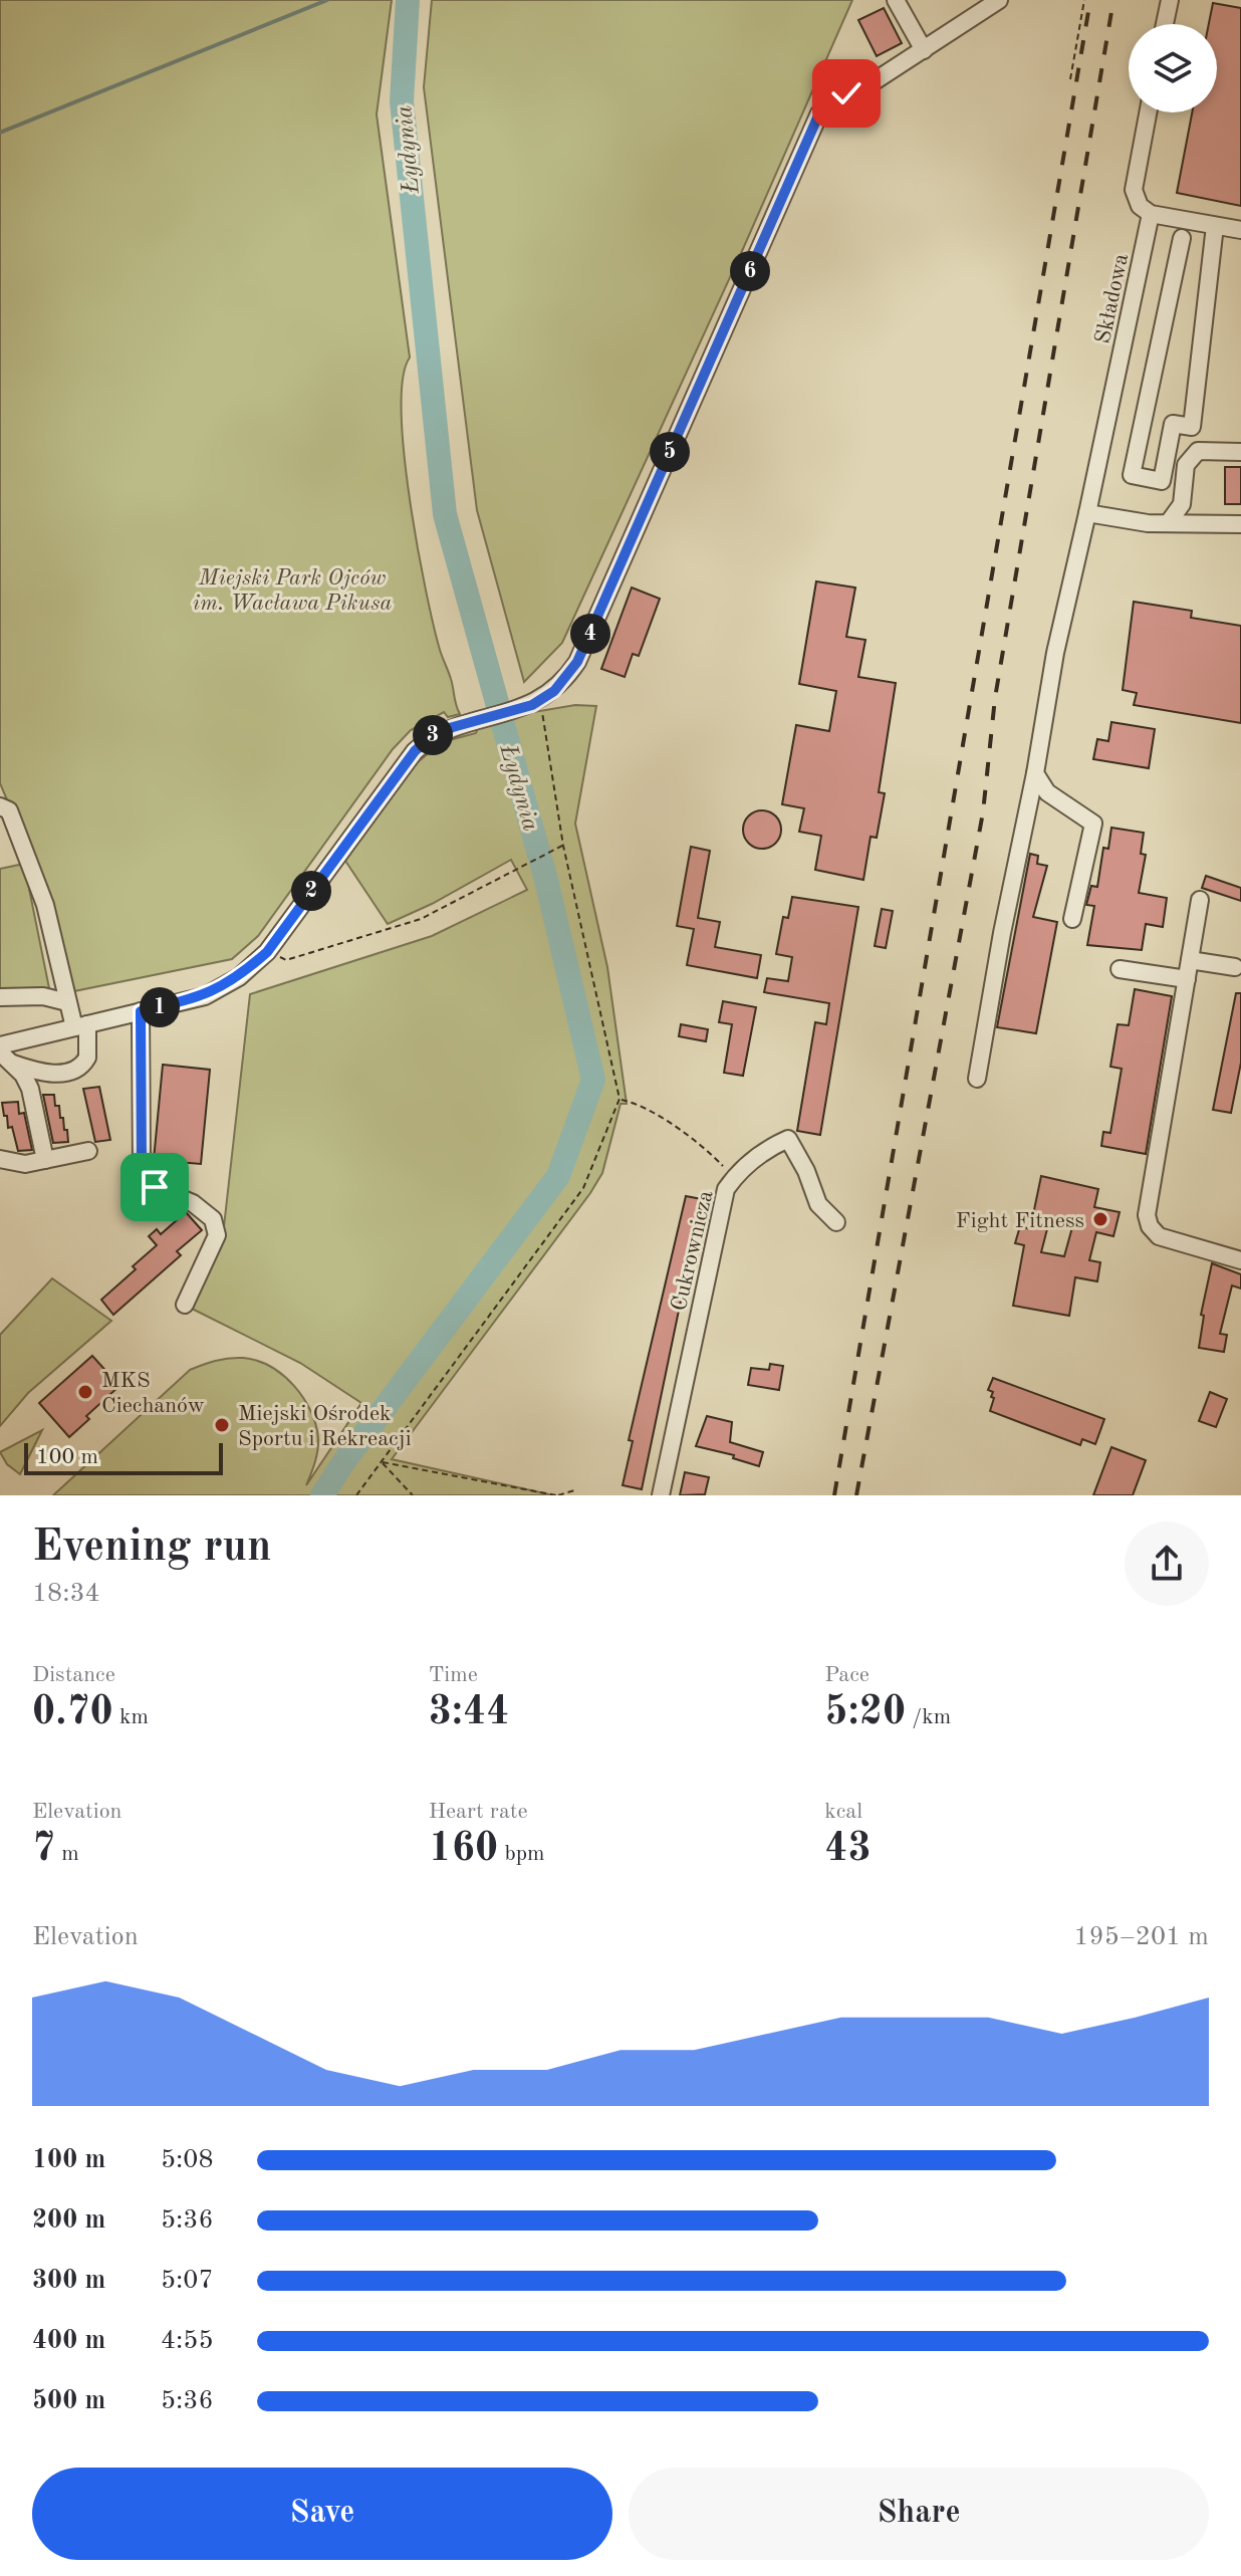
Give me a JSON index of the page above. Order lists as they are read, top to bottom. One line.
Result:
{"streets":{"street":["Składowa","Cukrownicza"]},"water":["Łydynia"],"parks":["Miejski Park Ojców im. Wacława Pikusa"],"places":["Fight Fitness","MKS Ciechanów","Miejski Ośrodek Sportu i Rekreacji"],"scale_bar":"100 m","page":{"pins":["6","5","4","3","2","1"],"scale":"100 m","heading":["Evening run","18:34"],"stats":[["Distance","0.70 km"],["Time","3:44"],["Pace","5:20 /km"],["Elevation","7 m"],["Heart rate","160 bpm"],["kcal","43"]],"chart":["Elevation","195–201 m"],"list":[{"name":"100 m","note":"5:08"},{"name":"200 m","note":"5:36"},{"name":"300 m","note":"5:07"},{"name":"400 m","note":"4:55"},{"name":"500 m","note":"5:36"}],"buttons":["Save","Share"]}}
